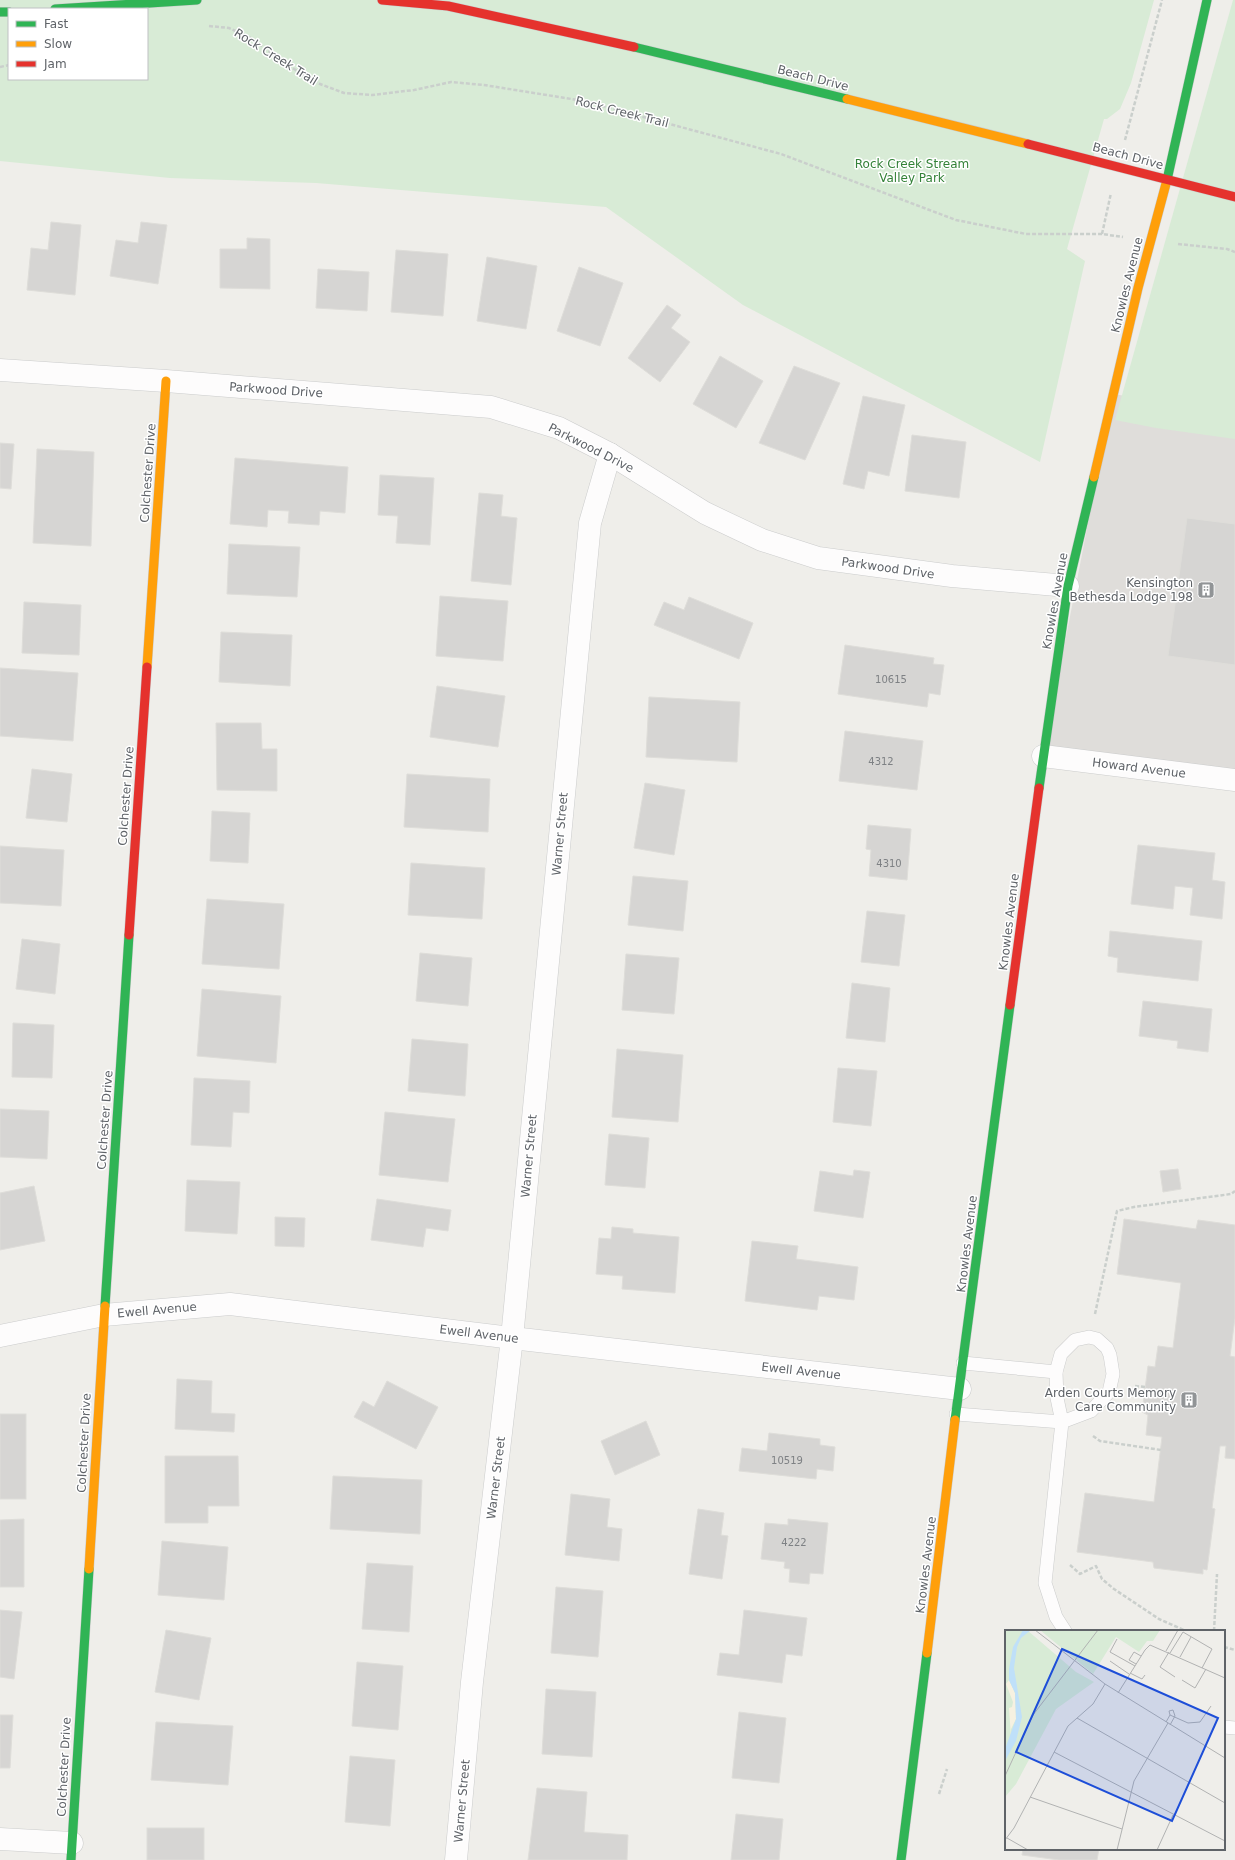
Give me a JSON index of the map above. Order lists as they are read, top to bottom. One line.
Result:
{"streets":{"street":["Beach Drive","Knowles Avenue","Parkwood Drive","Colchester Drive","Howard Avenue","Warner Street","Ewell Avenue"],"path":["Rock Creek Trail"]},"crossings":[["Beach Drive","Knowles Avenue"],["Knowles Avenue","Parkwood Drive"],["Knowles Avenue","Howard Avenue"],["Knowles Avenue","Ewell Avenue"],["Parkwood Drive","Colchester Drive"],["Parkwood Drive","Warner Street"],["Colchester Drive","Ewell Avenue"],["Warner Street","Ewell Avenue"]],"parks":["Rock Creek Stream Valley Park"],"places":{"building":["Kensington Bethesda Lodge 198","Arden Courts Memory Care Community"]},"house_numbers":["10615","4312","4310","10519","4222"],"legend":["Fast","Slow","Jam"]}
